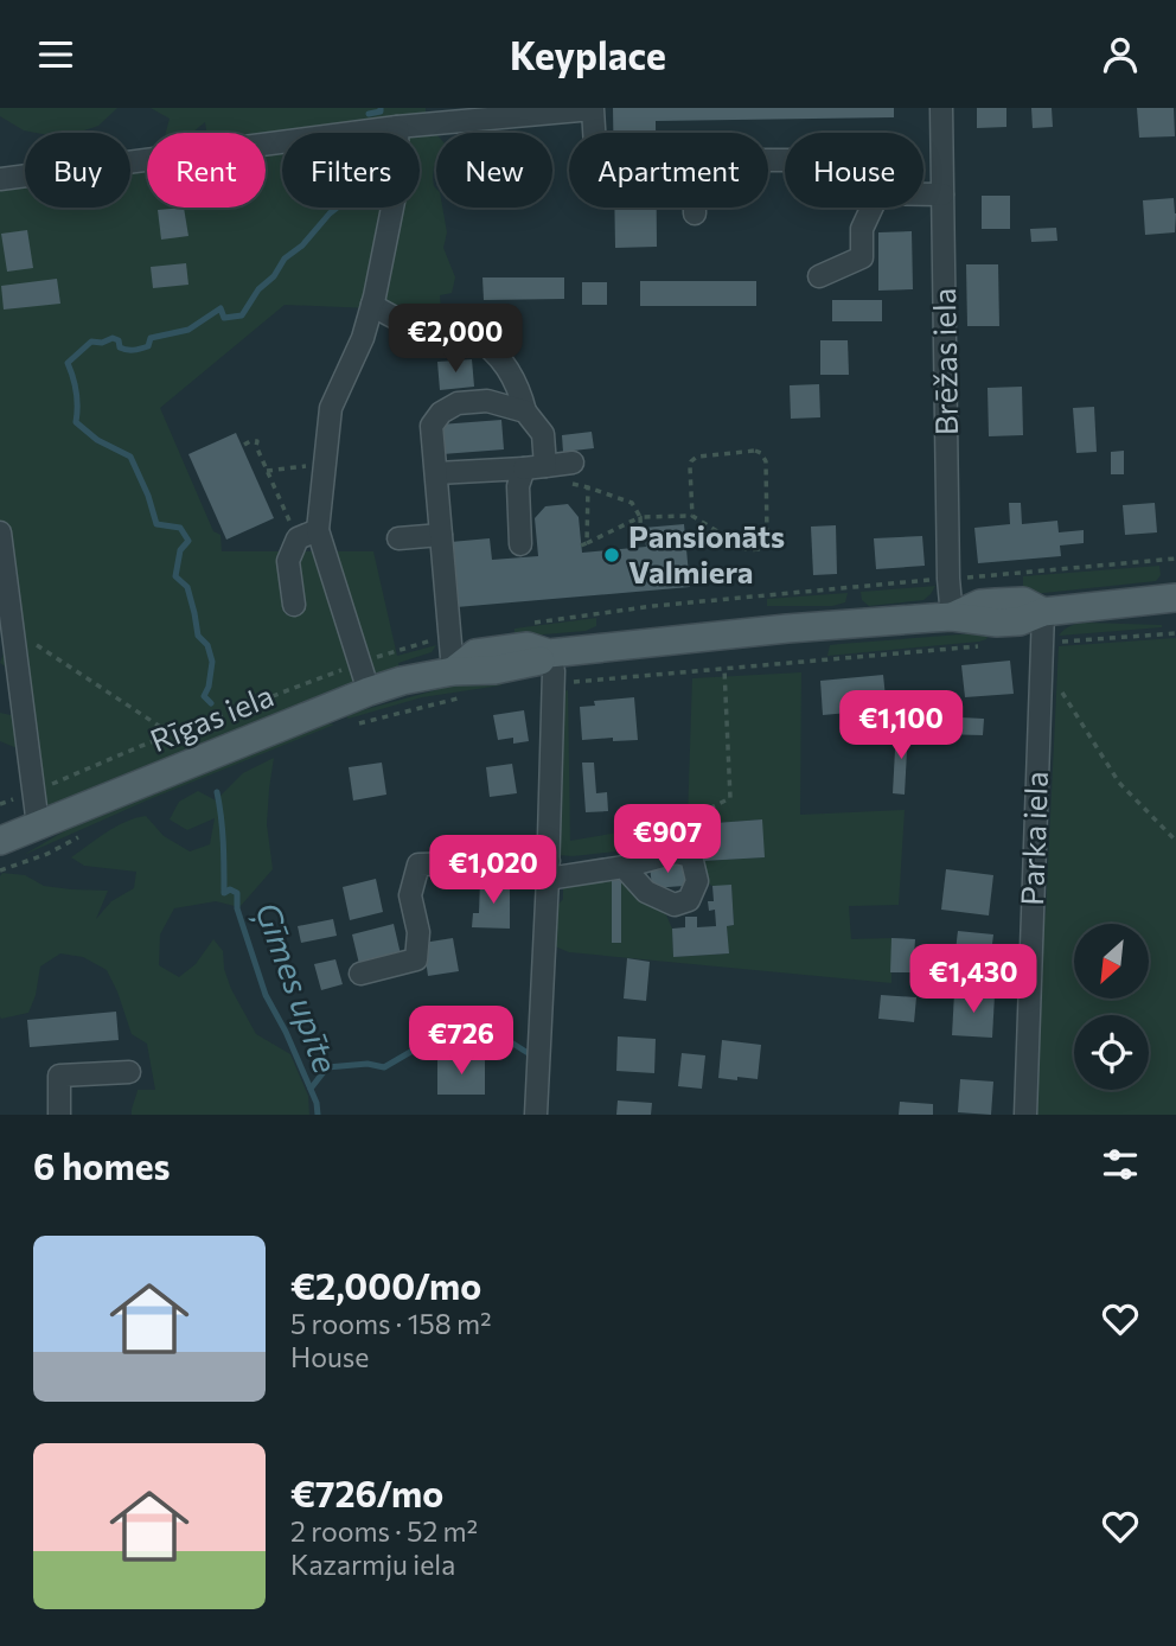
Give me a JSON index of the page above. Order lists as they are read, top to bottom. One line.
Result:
{"streets":{"main road":["Rīgas iela"],"street":["Brēžas iela","Parka iela"]},"crossings":[["Brēžas iela","Rīgas iela"],["Rīgas iela","Parka iela"]],"water":["Ģīmes upīte"],"places":["Pansionāts Valmiera"],"north":"bottom left","page":{"header":"Keyplace","chip":["Buy","Rent","Filters","New","Apartment","House"],"price":["€2,000","€1,100","€907","€1,020","€1,430","€726"],"heading":"6 homes","list":[{"name":"€2,000/mo","note":"5 rooms · 158 m² · House"},{"name":"€726/mo","note":"2 rooms · 52 m² · Kazarmju iela"}]}}
